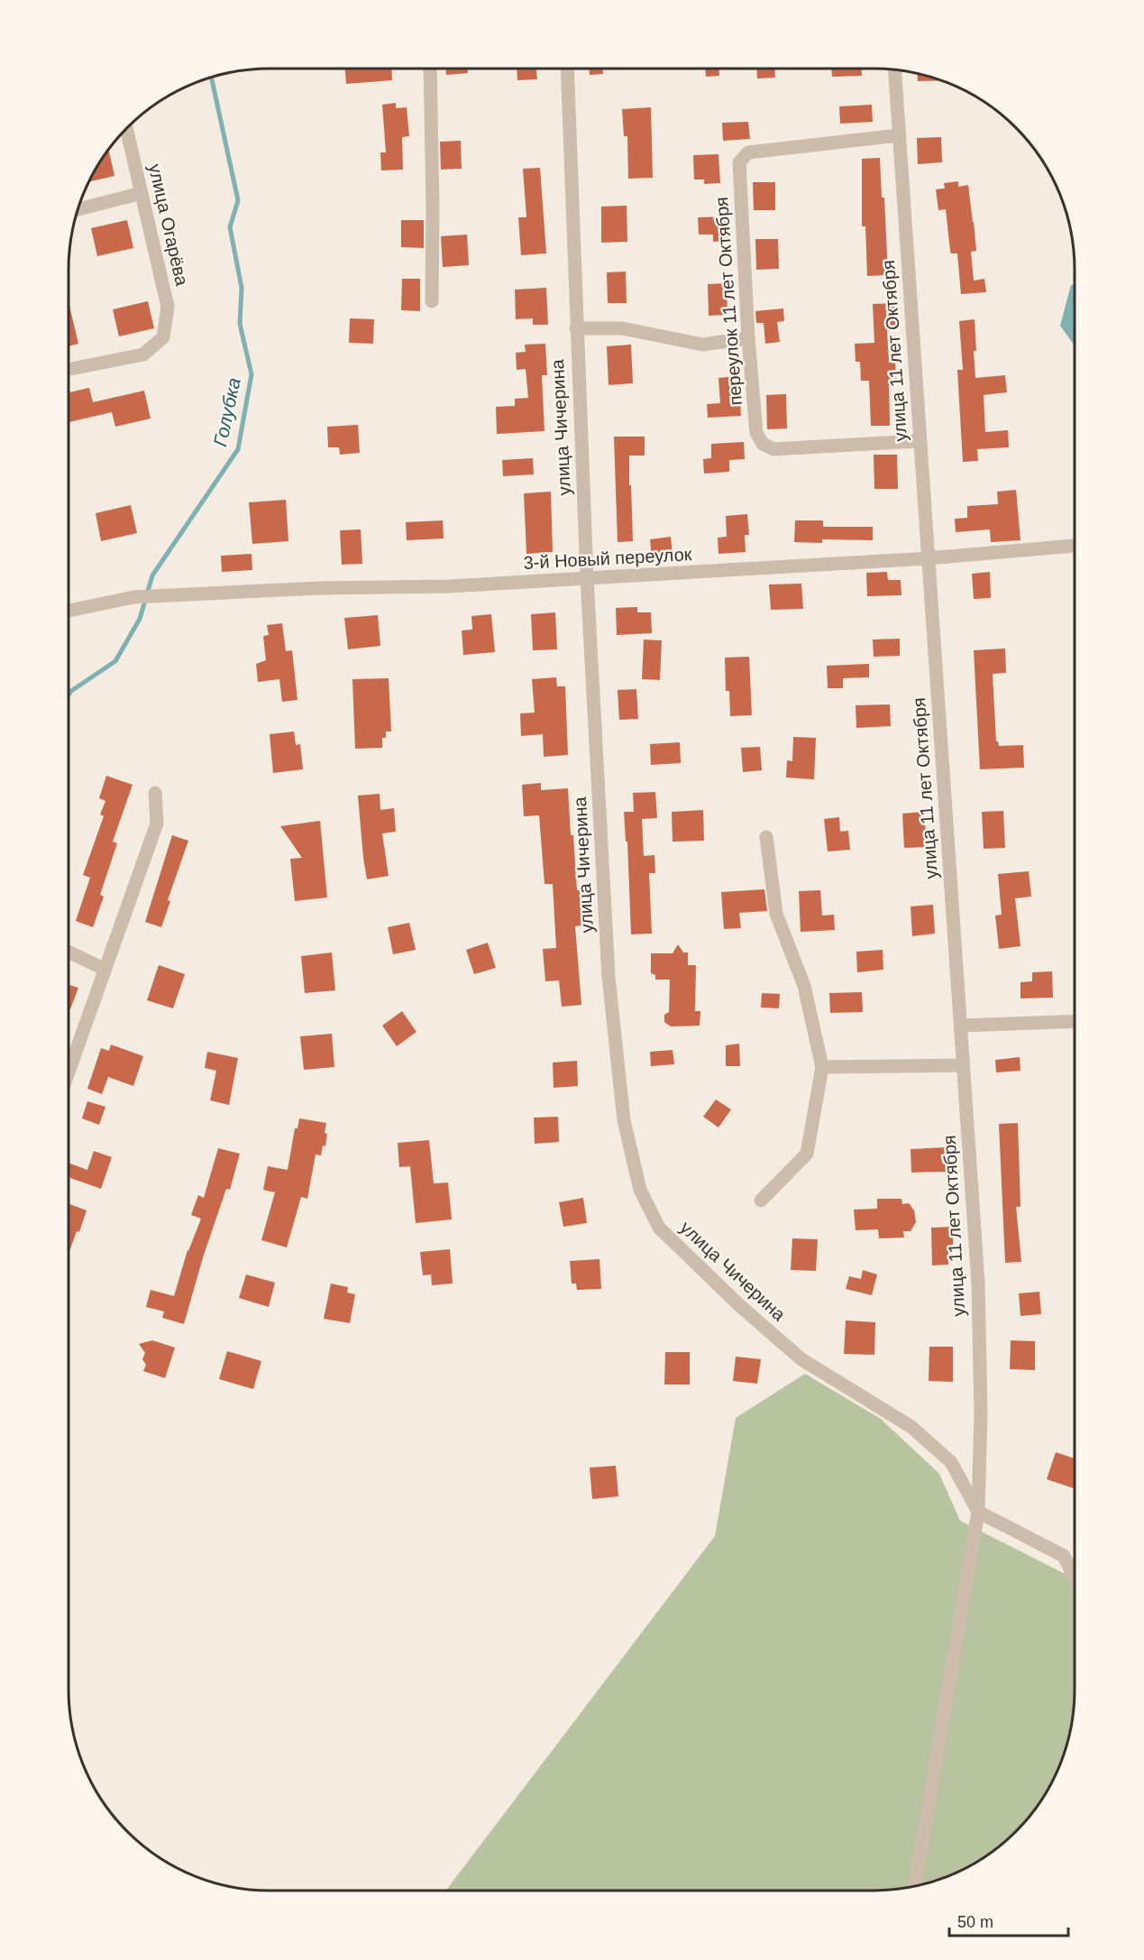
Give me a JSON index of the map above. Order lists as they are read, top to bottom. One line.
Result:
{"streets":{"street":["улица Огарёва","переулок 11 лет Октября","улица 11 лет Октября","улица Чичерина","3-й Новый переулок"]},"crossings":[["переулок 11 лет Октября","улица 11 лет Октября"],["улица 11 лет Октября","улица Чичерина"],["улица 11 лет Октября","3-й Новый переулок"],["улица Чичерина","3-й Новый переулок"]],"water":["Голубка"],"scale_bar":"50 m"}
